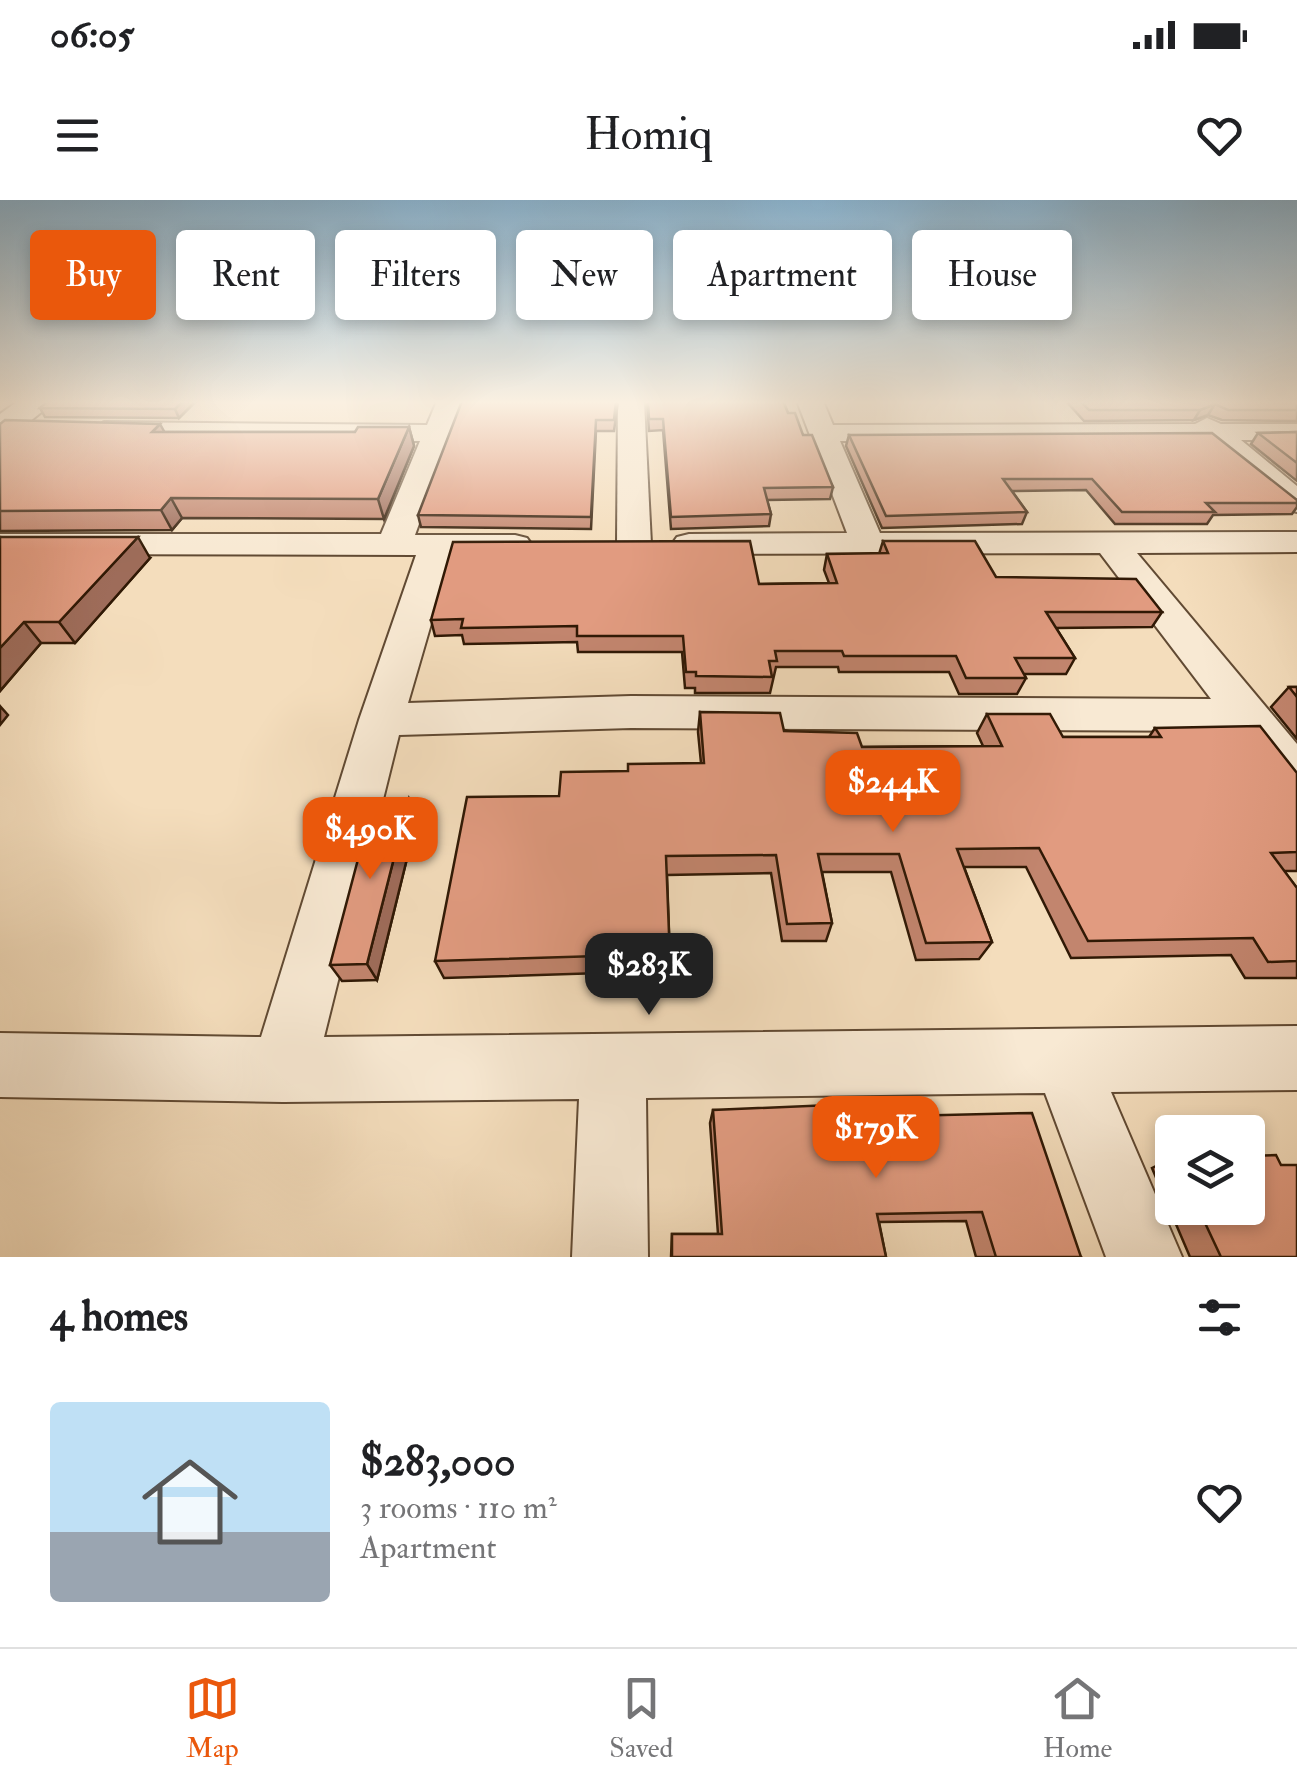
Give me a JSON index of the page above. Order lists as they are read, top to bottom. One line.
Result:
{"page":{"status":"06:05","header":"Homiq","chip":["Buy","Rent","Filters","New","Apartment","House"],"price":["$244K","$490K","$283K","$179K"],"heading":"4 homes","list":[{"name":"$283,000","note":"3 rooms · 110 m² · Apartment"}],"tabs":["Map","Saved","Home"]}}
